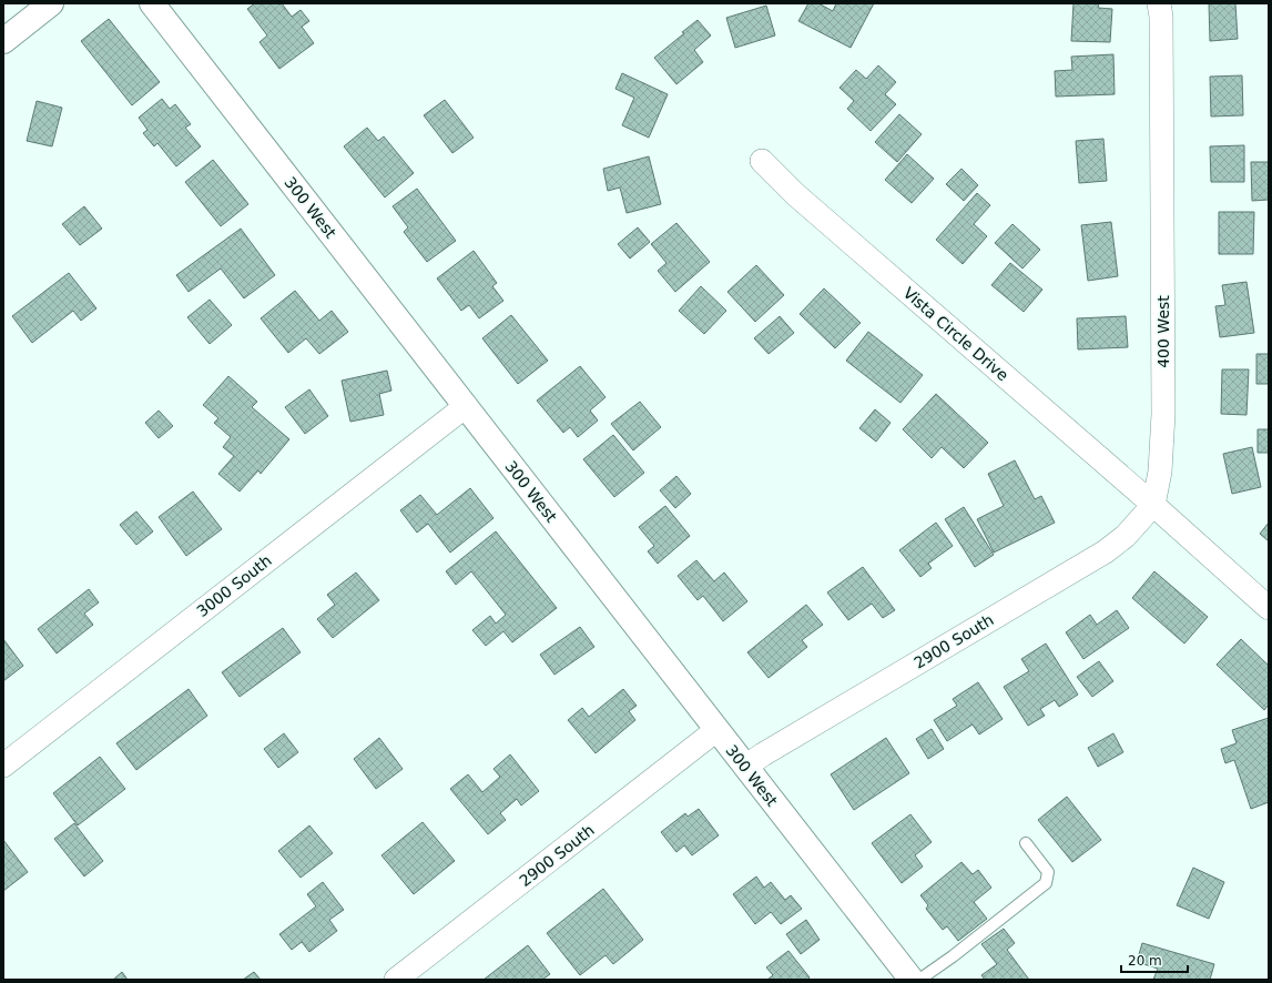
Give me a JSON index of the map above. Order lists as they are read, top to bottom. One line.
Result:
{"streets":{"street":["300 West","400 West","Vista Circle Drive","3000 South","2900 South"]},"crossings":[["300 West","3000 South"],["300 West","2900 South"],["400 West","Vista Circle Drive"],["400 West","2900 South"],["Vista Circle Drive","2900 South"]],"scale_bar":"20 m"}
